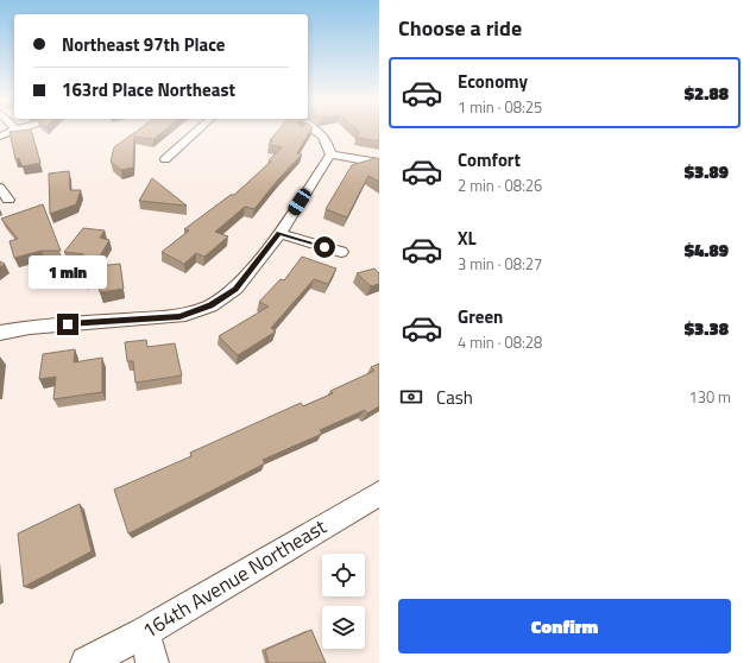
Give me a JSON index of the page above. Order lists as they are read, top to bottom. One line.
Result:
{"streets":{"street":["164th Avenue Northeast"]},"page":{"heading":"Choose a ride","banner":["Northeast 97th Place","163rd Place Northeast"],"list":[{"name":"Economy","note":"1 min · 08:25","value":"$2.88"},{"name":"Comfort","note":"2 min · 08:26","value":"$3.89"},{"name":"XL","note":"3 min · 08:27","value":"$4.89"},{"name":"Green","note":"4 min · 08:28","value":"$3.38"}],"bubble":"1 min","pay":["Cash","130 m"],"buttons":"Confirm"}}
